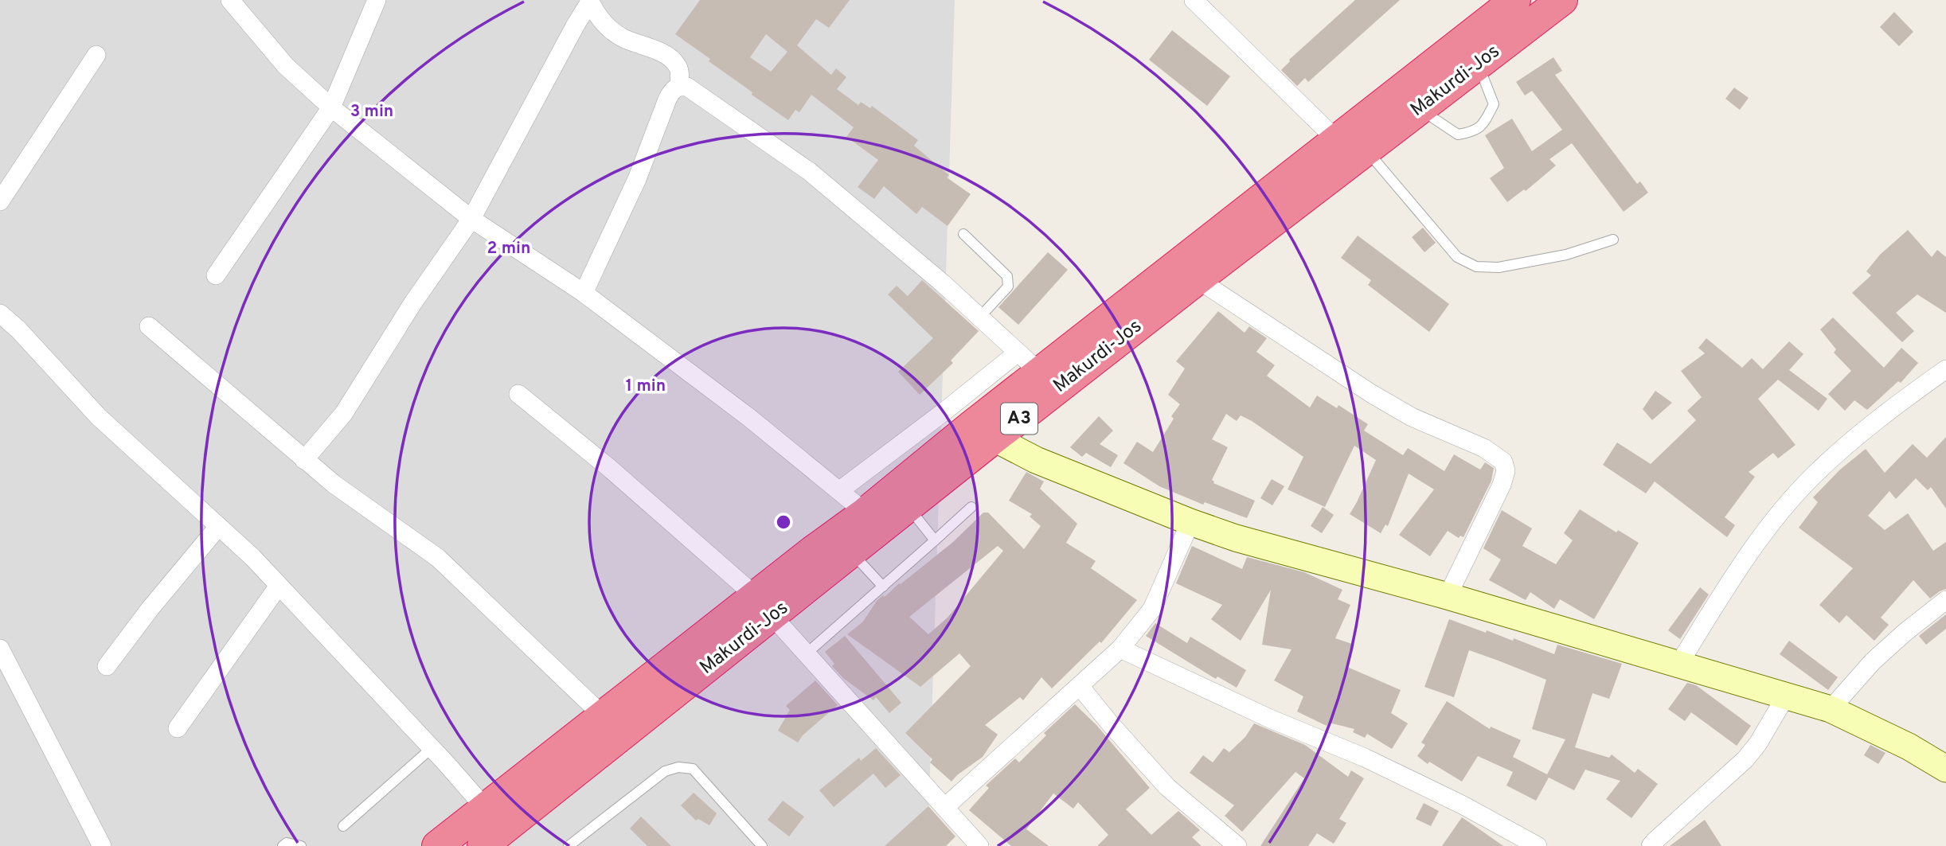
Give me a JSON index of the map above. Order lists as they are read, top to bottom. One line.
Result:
{"streets":{"highway":["Makurdi-Jos","A3"]},"rings":["3 min","2 min","1 min"]}
